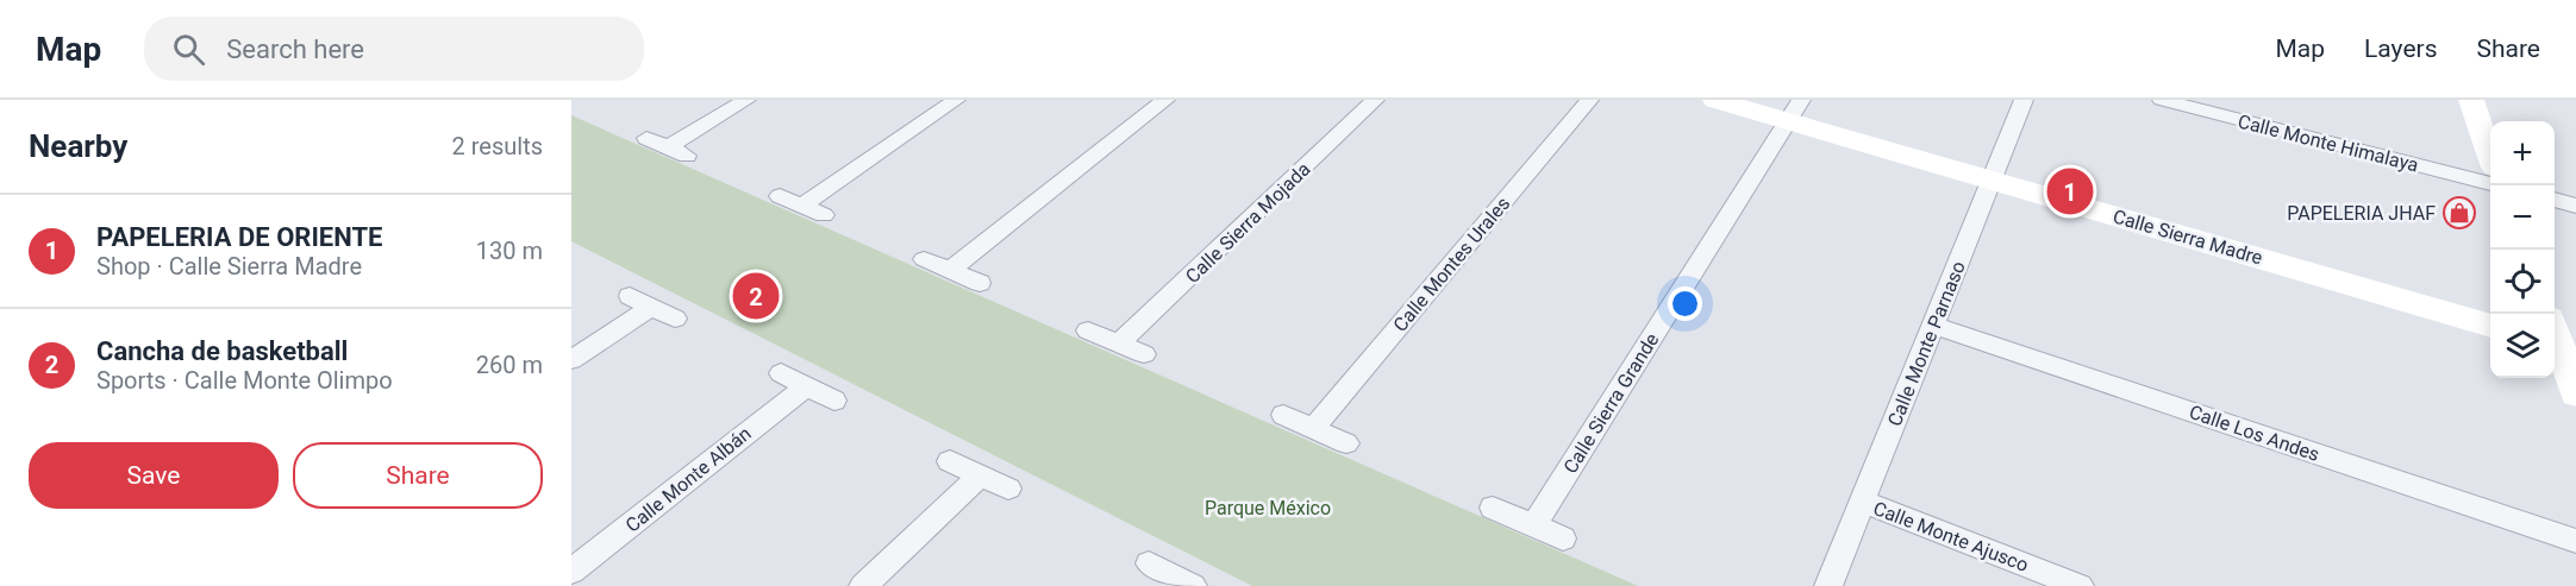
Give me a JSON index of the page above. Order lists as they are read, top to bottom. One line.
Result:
{"streets":{"street":["Calle Monte Himalaya","Calle Sierra Mojada","Calle Sierra Madre","Calle Montes Urales","Calle Monte Parnaso","Calle Sierra Grande","Calle Los Andes","Calle Monte Albán","Calle Monte Ajusco"]},"crossings":[["Calle Sierra Madre","Calle Monte Parnaso"],["Calle Sierra Madre","Calle Sierra Grande"],["Calle Monte Parnaso","Calle Los Andes"],["Calle Monte Parnaso","Calle Monte Ajusco"]],"parks":["Parque México"],"places":{"shop":["PAPELERIA JHAF"]},"page":{"header":"Map","search":"Search here","nav":["Map","Layers","Share"],"heading":["Nearby","2 results"],"map_buttons":["+","−"],"pins":["1","2"],"list":[{"mark":"1","name":"PAPELERIA DE ORIENTE","note":"Shop · Calle Sierra Madre","value":"130 m"},{"mark":"2","name":"Cancha de basketball","note":"Sports · Calle Monte Olimpo","value":"260 m"}],"buttons":["Save","Share"]}}
